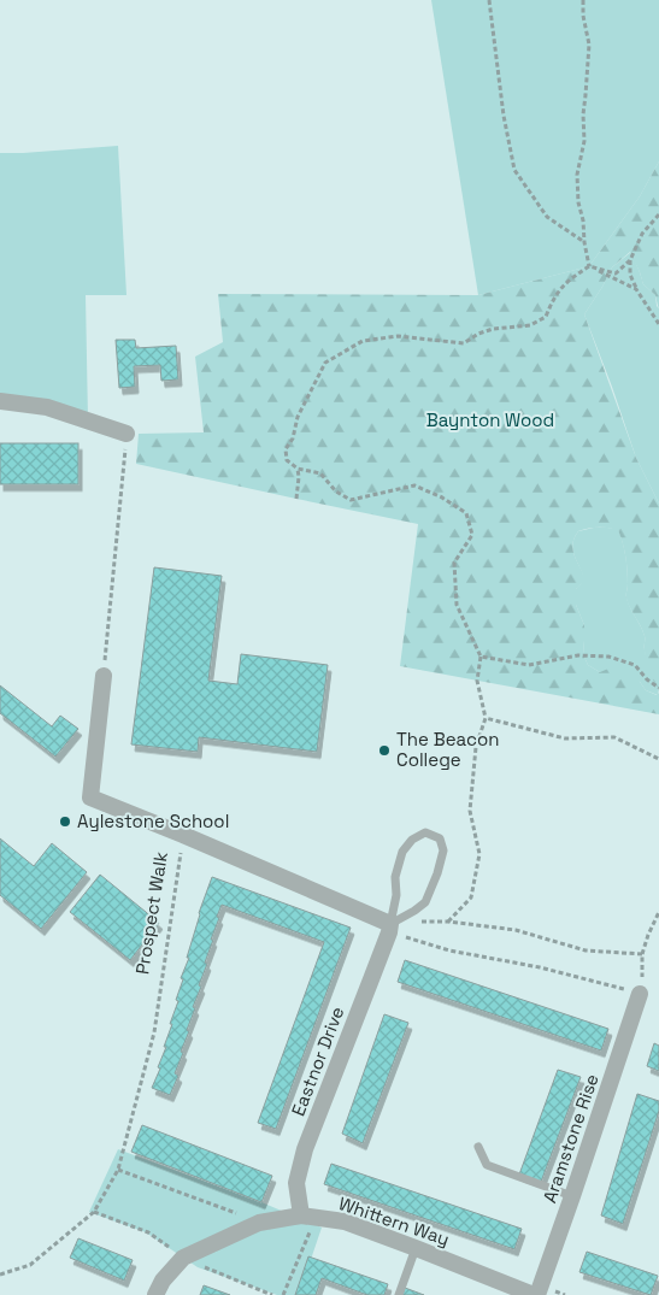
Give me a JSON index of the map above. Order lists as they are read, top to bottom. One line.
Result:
{"streets":{"street":["Prospect Walk","Eastnor Drive","Aramstone Rise","Whittern Way"]},"crossings":[["Prospect Walk","Eastnor Drive"],["Eastnor Drive","Whittern Way"],["Aramstone Rise","Whittern Way"]],"parks":["Baynton Wood"],"places":["The Beacon College","Aylestone School"]}
